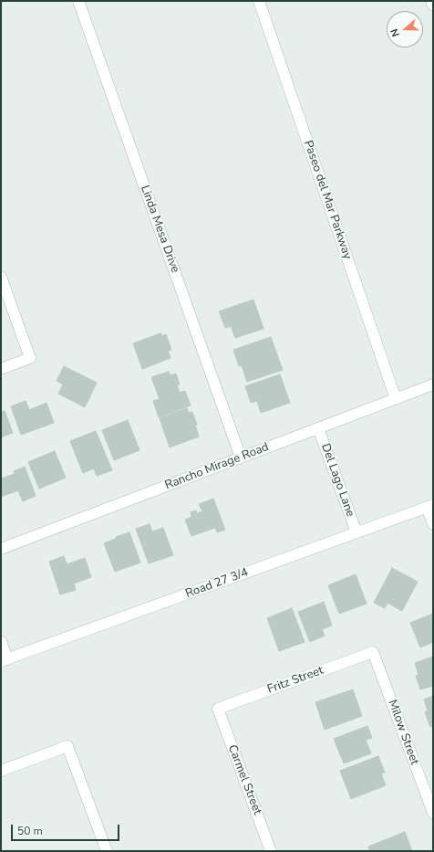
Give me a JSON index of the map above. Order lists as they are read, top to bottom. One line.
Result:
{"streets":{"street":["Paseo del Mar Parkway","Linda Mesa Drive","Rancho Mirage Road","Del Lago Lane","Road 27 3/4","Fritz Street","Milow Street","Carmel Street"]},"crossings":[["Paseo del Mar Parkway","Rancho Mirage Road"],["Linda Mesa Drive","Rancho Mirage Road"],["Rancho Mirage Road","Del Lago Lane"],["Del Lago Lane","Road 27 3/4"],["Fritz Street","Milow Street"],["Fritz Street","Carmel Street"]],"scale_bar":"50 m","north":"left"}
